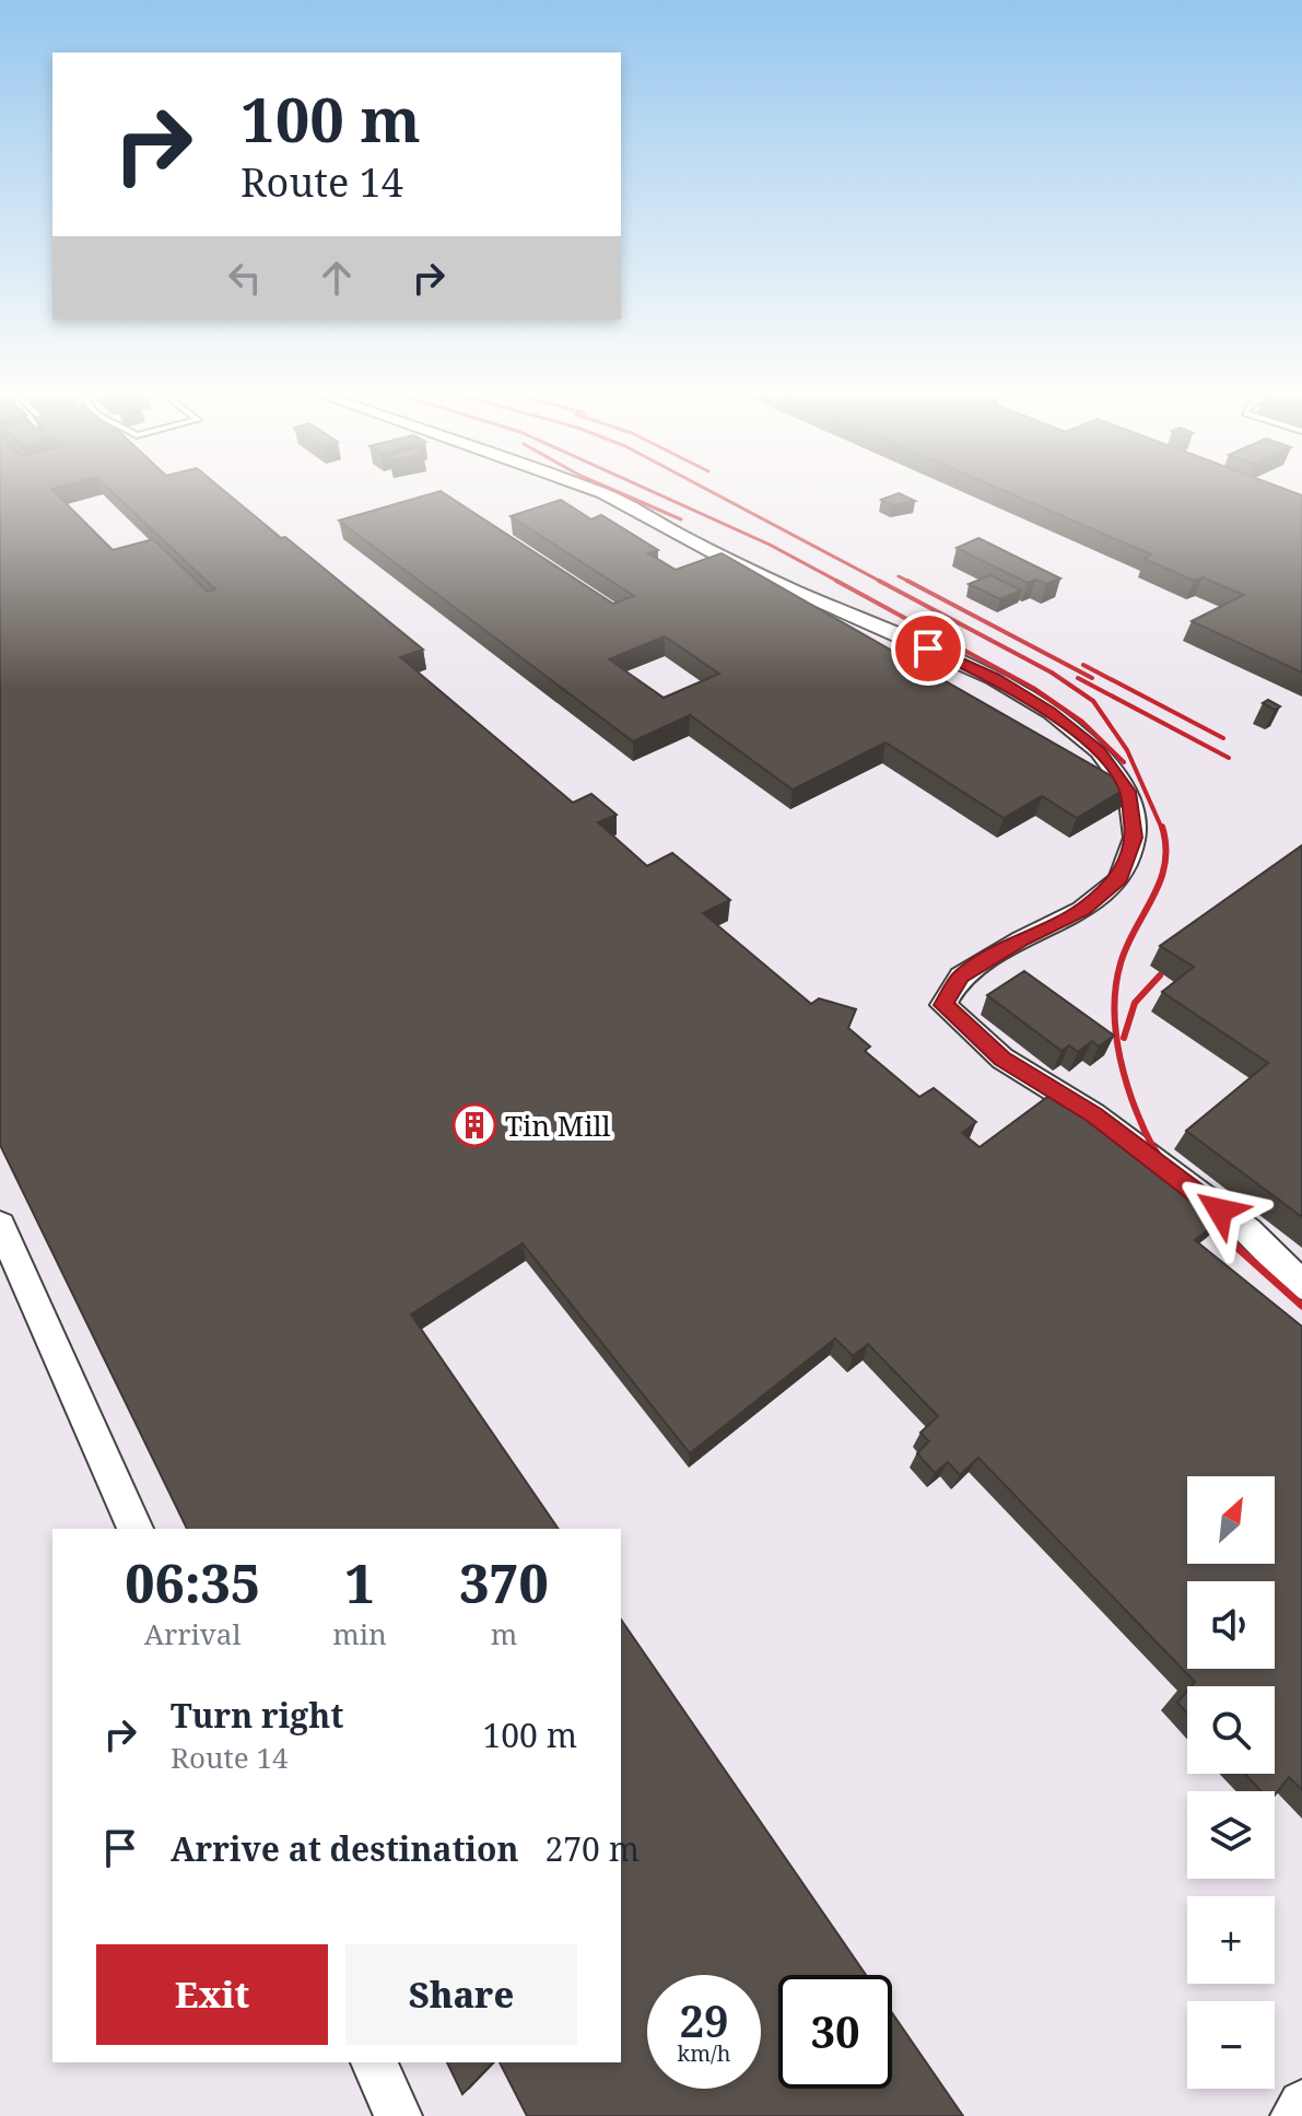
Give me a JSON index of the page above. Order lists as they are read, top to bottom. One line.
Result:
{"places":{"building":["Tin Mill"]},"north":"top right","page":{"turn":["100 m","Route 14"],"map_buttons":["+","−"],"eta":["06:35","Arrival","1","min","370","m"],"list":[{"name":"Turn right","note":"Route 14","value":"100 m"},{"name":"Arrive at destination","value":"270 m"}],"buttons":["Exit","Share"],"speed":"29 km/h","limit":"30"}}
